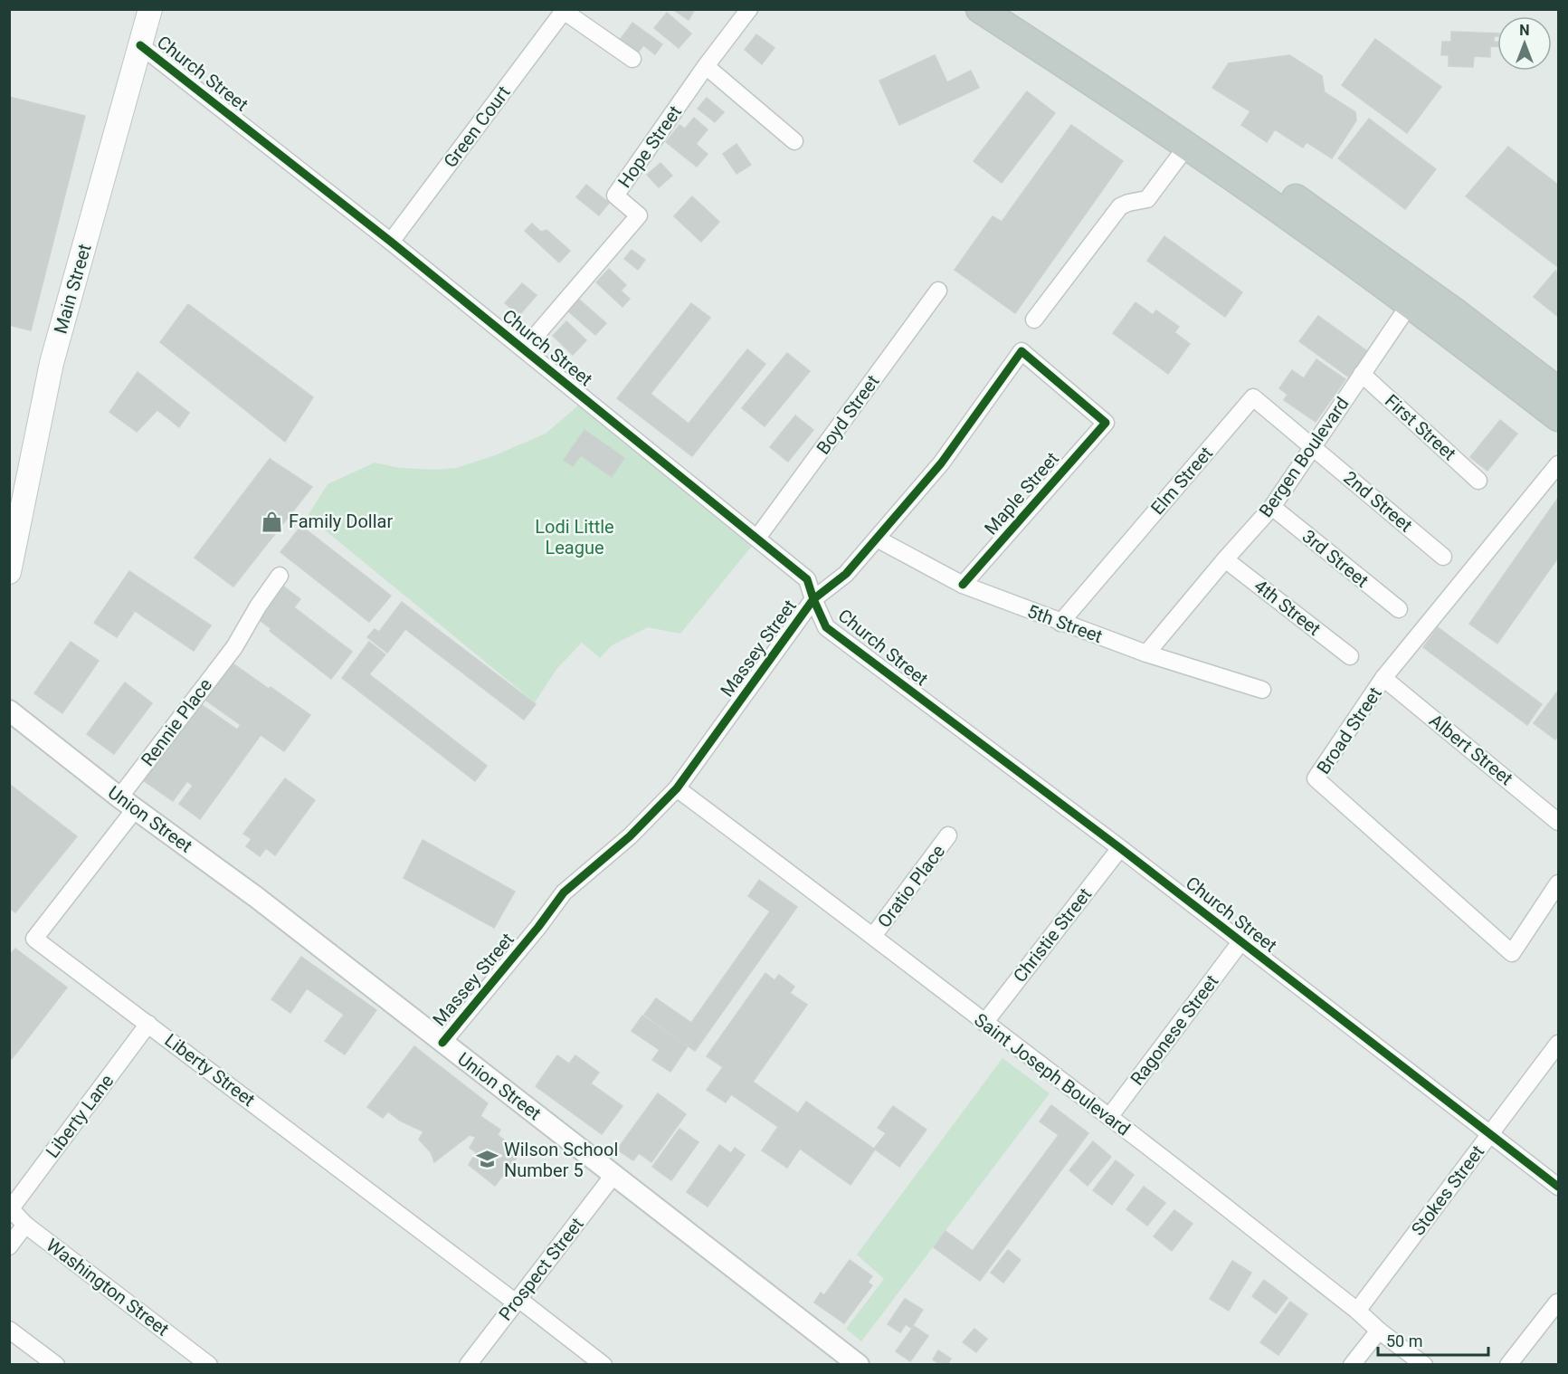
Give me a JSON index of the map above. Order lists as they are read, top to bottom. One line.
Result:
{"streets":{"main road":["Main Street"],"street":["Church Street","Green Court","Hope Street","Boyd Street","First Street","Bergen Boulevard","Elm Street","Maple Street","2nd Street","3rd Street","4th Street","5th Street","Massey Street","Rennie Place","Broad Street","Albert Street","Union Street","Oratio Place","Christie Street","Ragonese Street","Liberty Street","Saint Joseph Boulevard","Liberty Lane","Stokes Street","Prospect Street","Washington Street"]},"crossings":[["Church Street","Green Court"],["Church Street","Hope Street"],["Church Street","Main Street"],["Church Street","Boyd Street"],["Church Street","Massey Street"],["Church Street","Christie Street"],["Church Street","Ragonese Street"],["Church Street","Stokes Street"],["First Street","Bergen Boulevard"],["Bergen Boulevard","Elm Street"],["Bergen Boulevard","2nd Street"],["Bergen Boulevard","3rd Street"],["Bergen Boulevard","4th Street"],["Bergen Boulevard","5th Street"],["Elm Street","2nd Street"],["Elm Street","5th Street"],["Maple Street","5th Street"],["Maple Street","Massey Street"],["5th Street","Massey Street"],["Massey Street","Union Street"],["Massey Street","Saint Joseph Boulevard"],["Rennie Place","Union Street"],["Rennie Place","Liberty Street"],["Broad Street","Albert Street"],["Union Street","Liberty Street"],["Union Street","Prospect Street"],["Oratio Place","Saint Joseph Boulevard"],["Christie Street","Saint Joseph Boulevard"],["Ragonese Street","Saint Joseph Boulevard"],["Liberty Street","Liberty Lane"],["Liberty Street","Prospect Street"],["Saint Joseph Boulevard","Stokes Street"],["Liberty Lane","Washington Street"]],"parks":["Lodi Little League"],"places":{"shop":["Family Dollar"],"school or university":["Wilson School Number 5"]},"scale_bar":"50 m","north":"top"}
